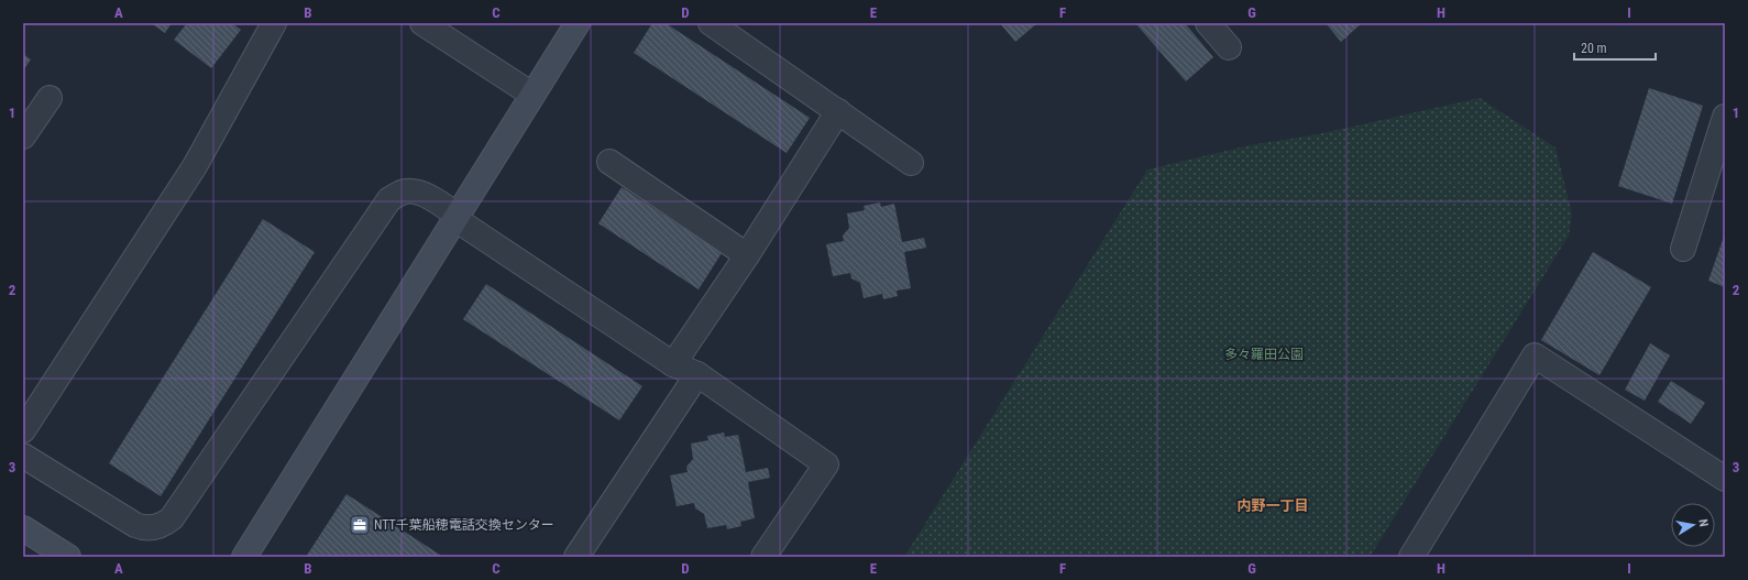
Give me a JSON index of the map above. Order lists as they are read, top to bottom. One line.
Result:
{"districts":["内野一丁目"],"parks":["多々羅田公園"],"places":{"office":["NTT千葉船穂電話交換センター"]},"scale_bar":"20 m","north":"right","grid":{"columns":["A","B","C","D","E","F","G","H","I"],"rows":["1","2","3"]}}
